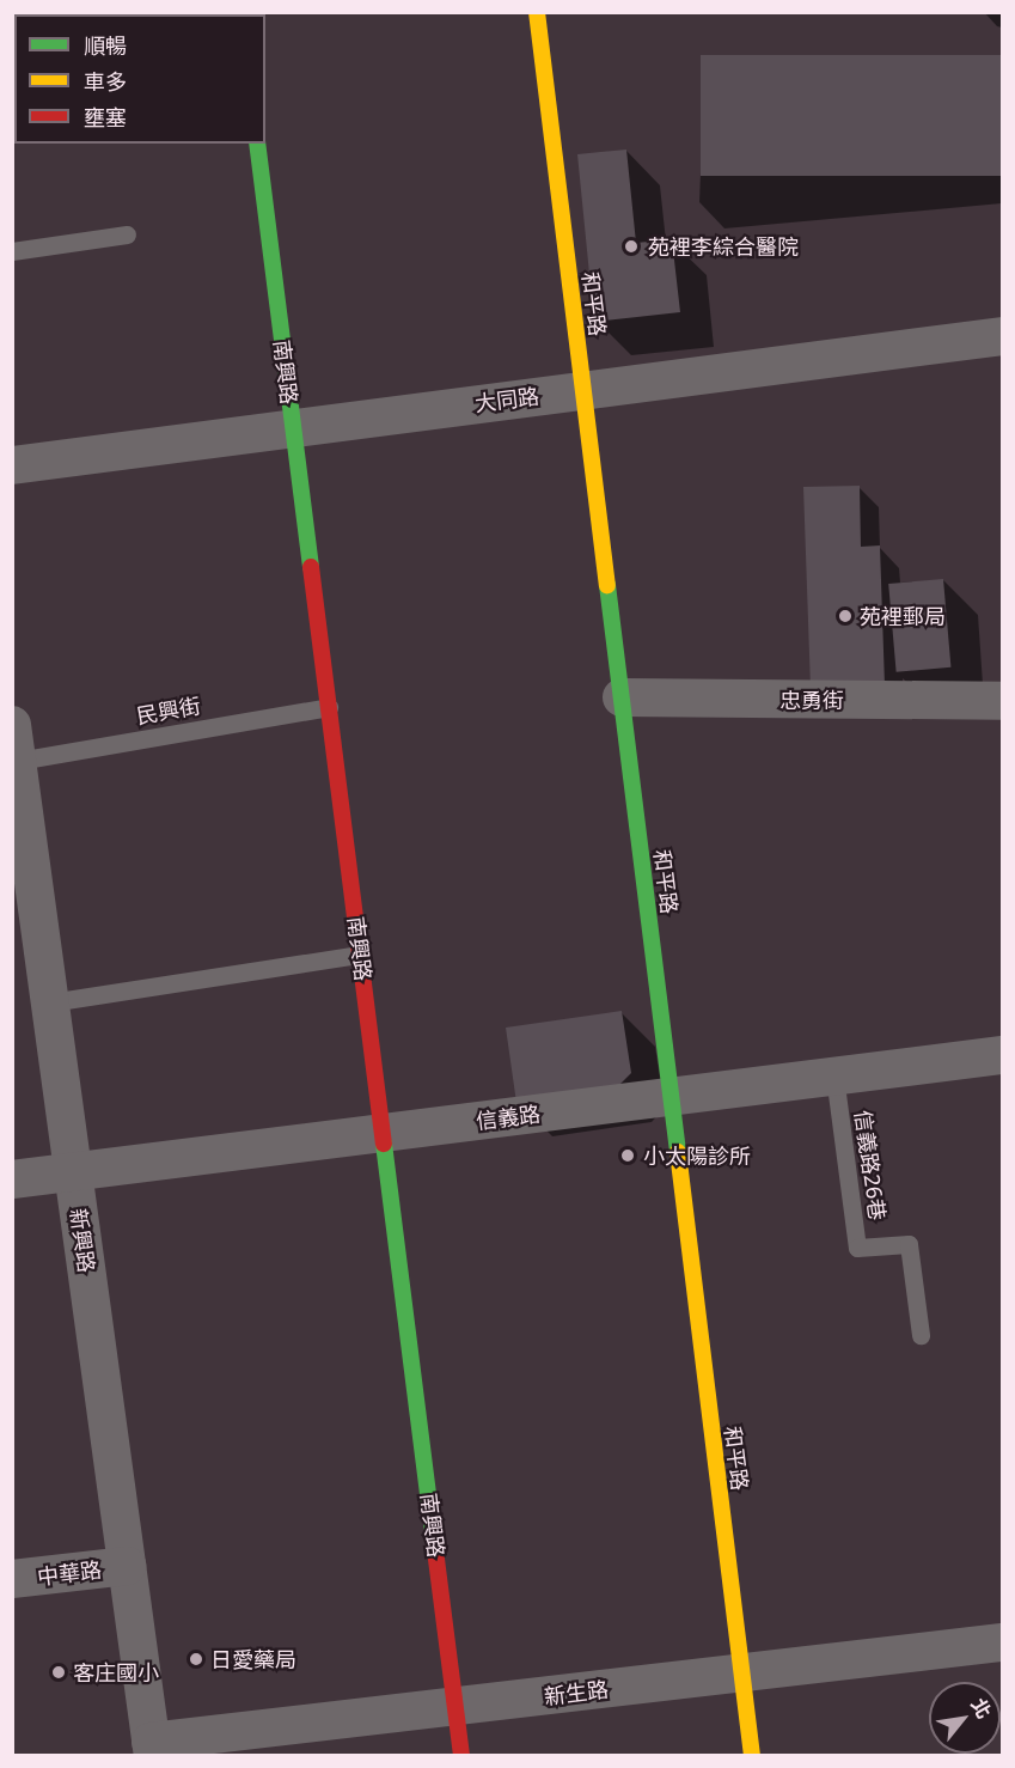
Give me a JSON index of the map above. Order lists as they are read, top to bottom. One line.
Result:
{"streets":{"street":["和平路","南興路","大同路","忠勇街","信義路","新興路","中華路","新生路"],"lane":["民興街","信義路26巷"]},"crossings":[["和平路","大同路"],["和平路","忠勇街"],["和平路","信義路"],["和平路","新生路"],["南興路","大同路"],["南興路","民興街"],["南興路","信義路"],["南興路","新生路"],["民興街","新興路"],["信義路","信義路26巷"],["信義路","新興路"],["新興路","中華路"],["新興路","新生路"]],"places":["苑裡李綜合醫院","苑裡郵局","小太陽診所","日愛藥局","客庄國小"],"legend":["順暢","車多","壅塞"],"north":"top right"}
